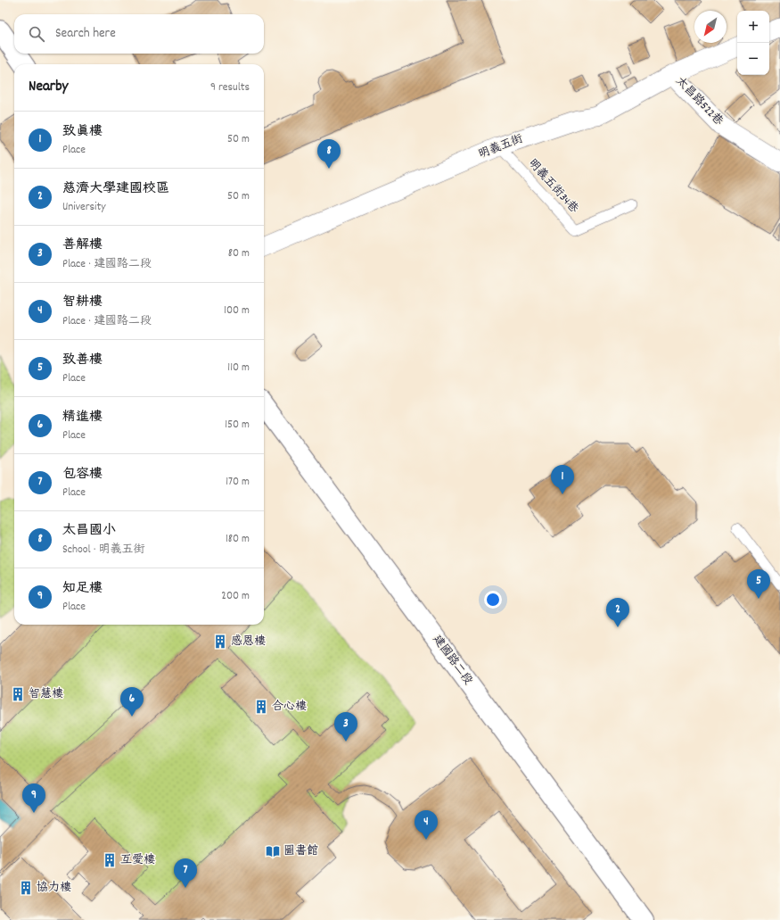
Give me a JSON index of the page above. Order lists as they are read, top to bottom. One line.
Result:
{"streets":{"street":["太昌路522巷","明義五街","建國路二段"],"lane":["明義五街34巷"]},"crossings":[["太昌路522巷","明義五街"],["明義五街","明義五街34巷"]],"places":{"building":["感恩樓","智慧樓","合心樓","互愛樓","協力樓"],"library":["圖書館"]},"north":"bottom left","page":{"map_buttons":["+","−"],"search":"Search here","heading":["Nearby","9 results"],"list":[{"mark":"1","name":"致真樓","note":"Place","value":"50 m"},{"mark":"2","name":"慈濟大學建國校區","note":"University","value":"50 m"},{"mark":"3","name":"善解樓","note":"Place · 建國路二段","value":"80 m"},{"mark":"4","name":"智耕樓","note":"Place · 建國路二段","value":"100 m"},{"mark":"5","name":"致善樓","note":"Place","value":"110 m"},{"mark":"6","name":"精進樓","note":"Place","value":"150 m"},{"mark":"7","name":"包容樓","note":"Place","value":"170 m"},{"mark":"8","name":"太昌國小","note":"School · 明義五街","value":"180 m"},{"mark":"9","name":"知足樓","note":"Place","value":"200 m"}],"pins":["8","1","5","2","6","3","9","4","7"]}}
